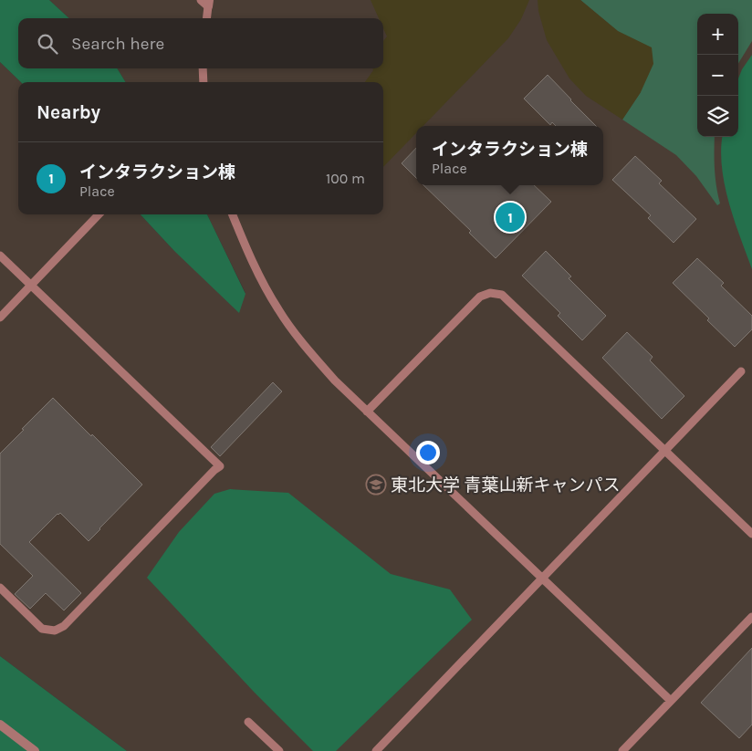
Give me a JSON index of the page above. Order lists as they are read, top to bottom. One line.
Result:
{"places":{"school or university":["東北大学 青葉山新キャンパス"]},"page":{"map_buttons":["+","−"],"search":"Search here","heading":"Nearby","popup":["インタラクション棟","Place"],"list":[{"mark":"1","name":"インタラクション棟","note":"Place","value":"100 m"}],"pins":"1"}}
